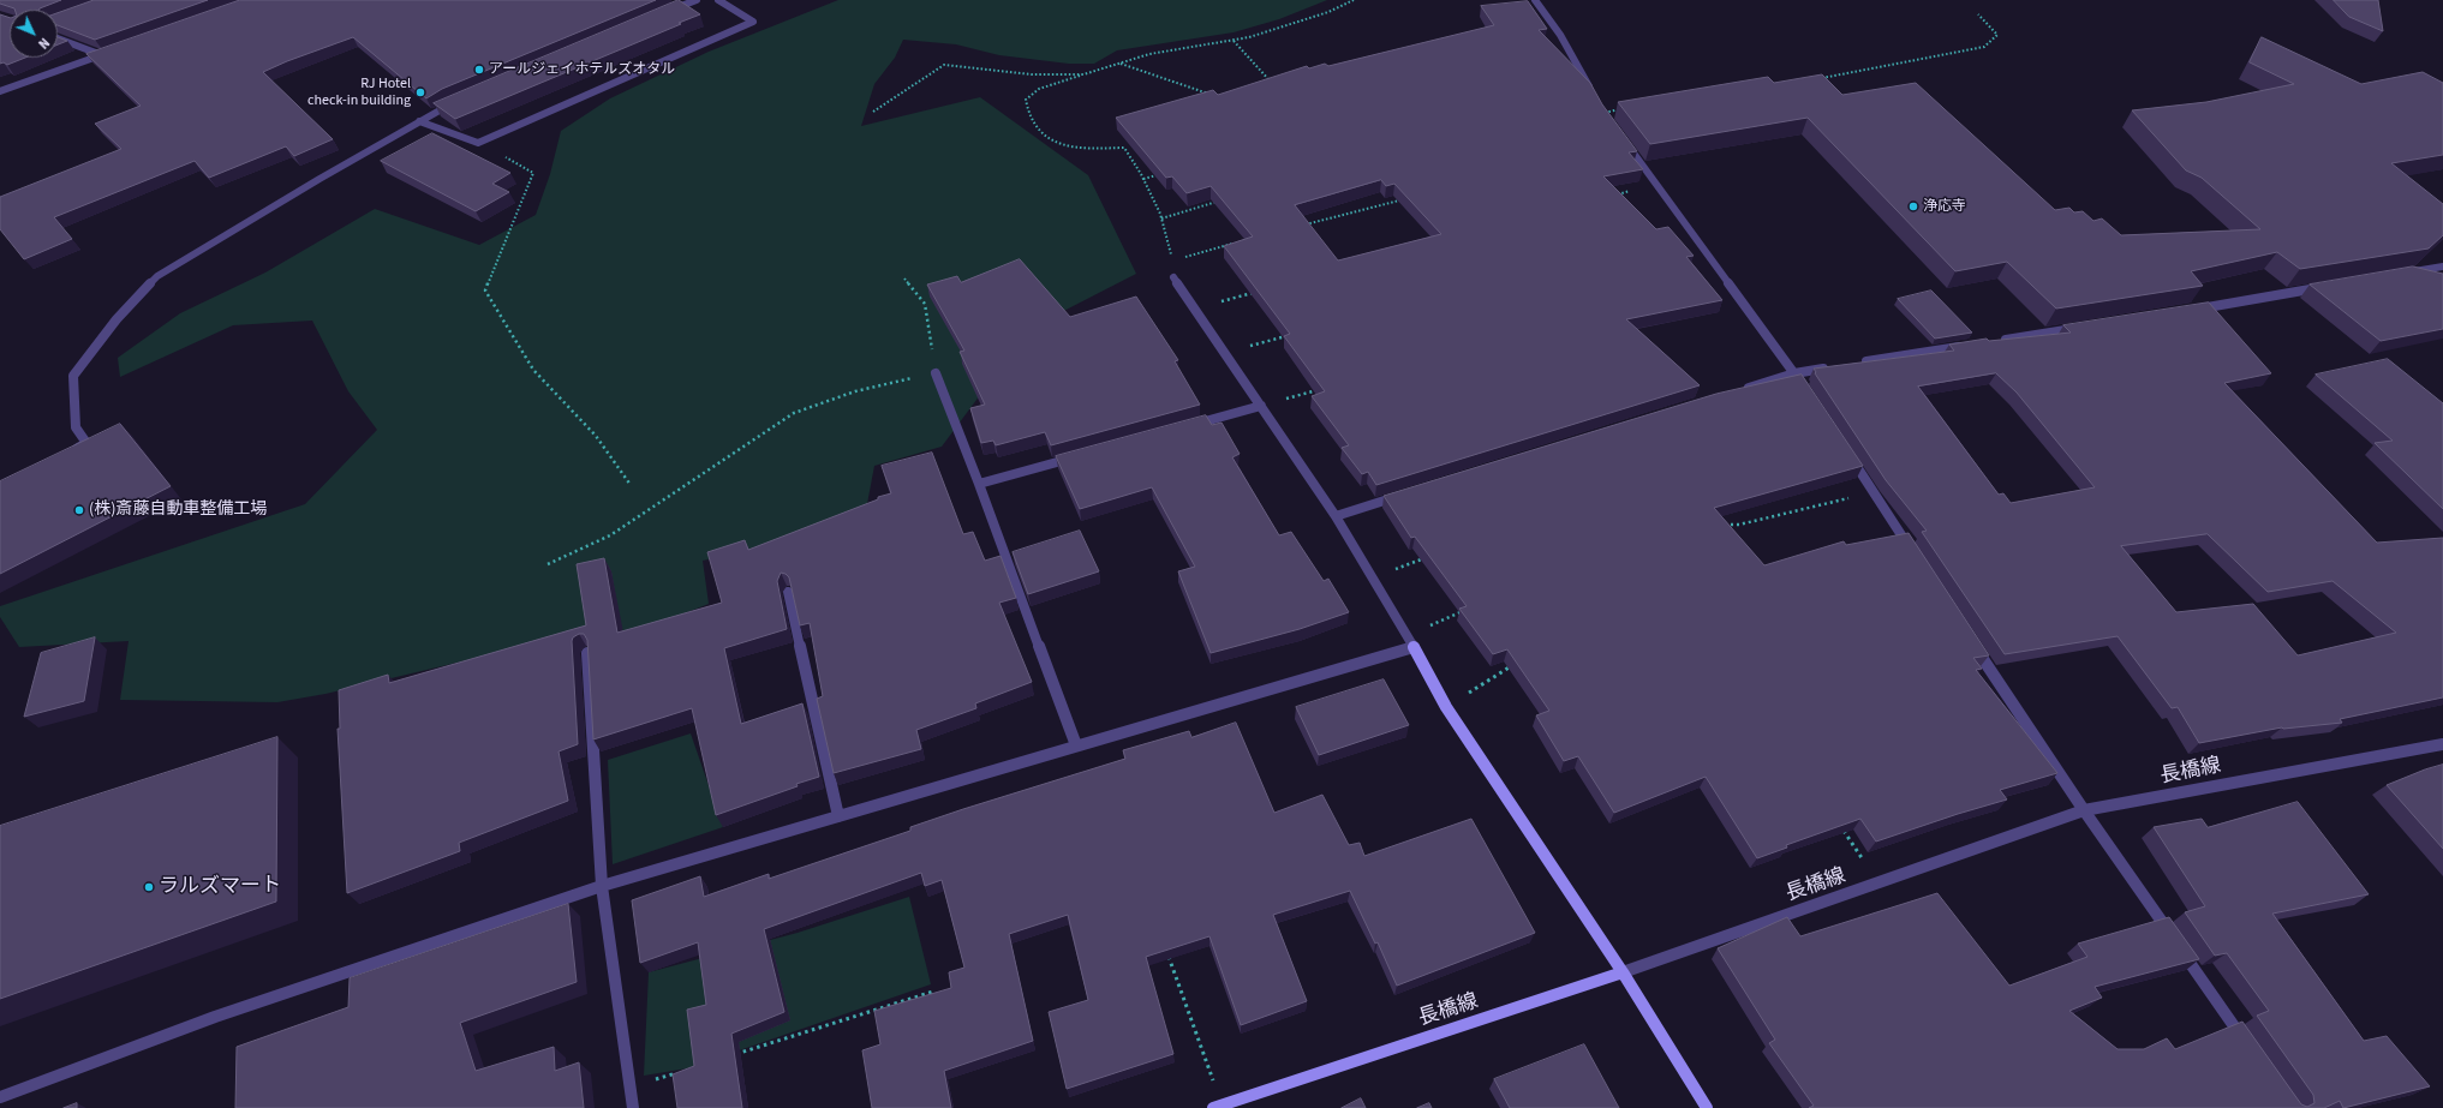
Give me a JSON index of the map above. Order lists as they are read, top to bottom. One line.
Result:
{"streets":{"street":["長橋線"]},"places":["アールジェイホテルズオタル","RJ Hotel check-in building","浄応寺","(株)斎藤自動車整備工場","ラルズマート"],"north":"bottom right"}
